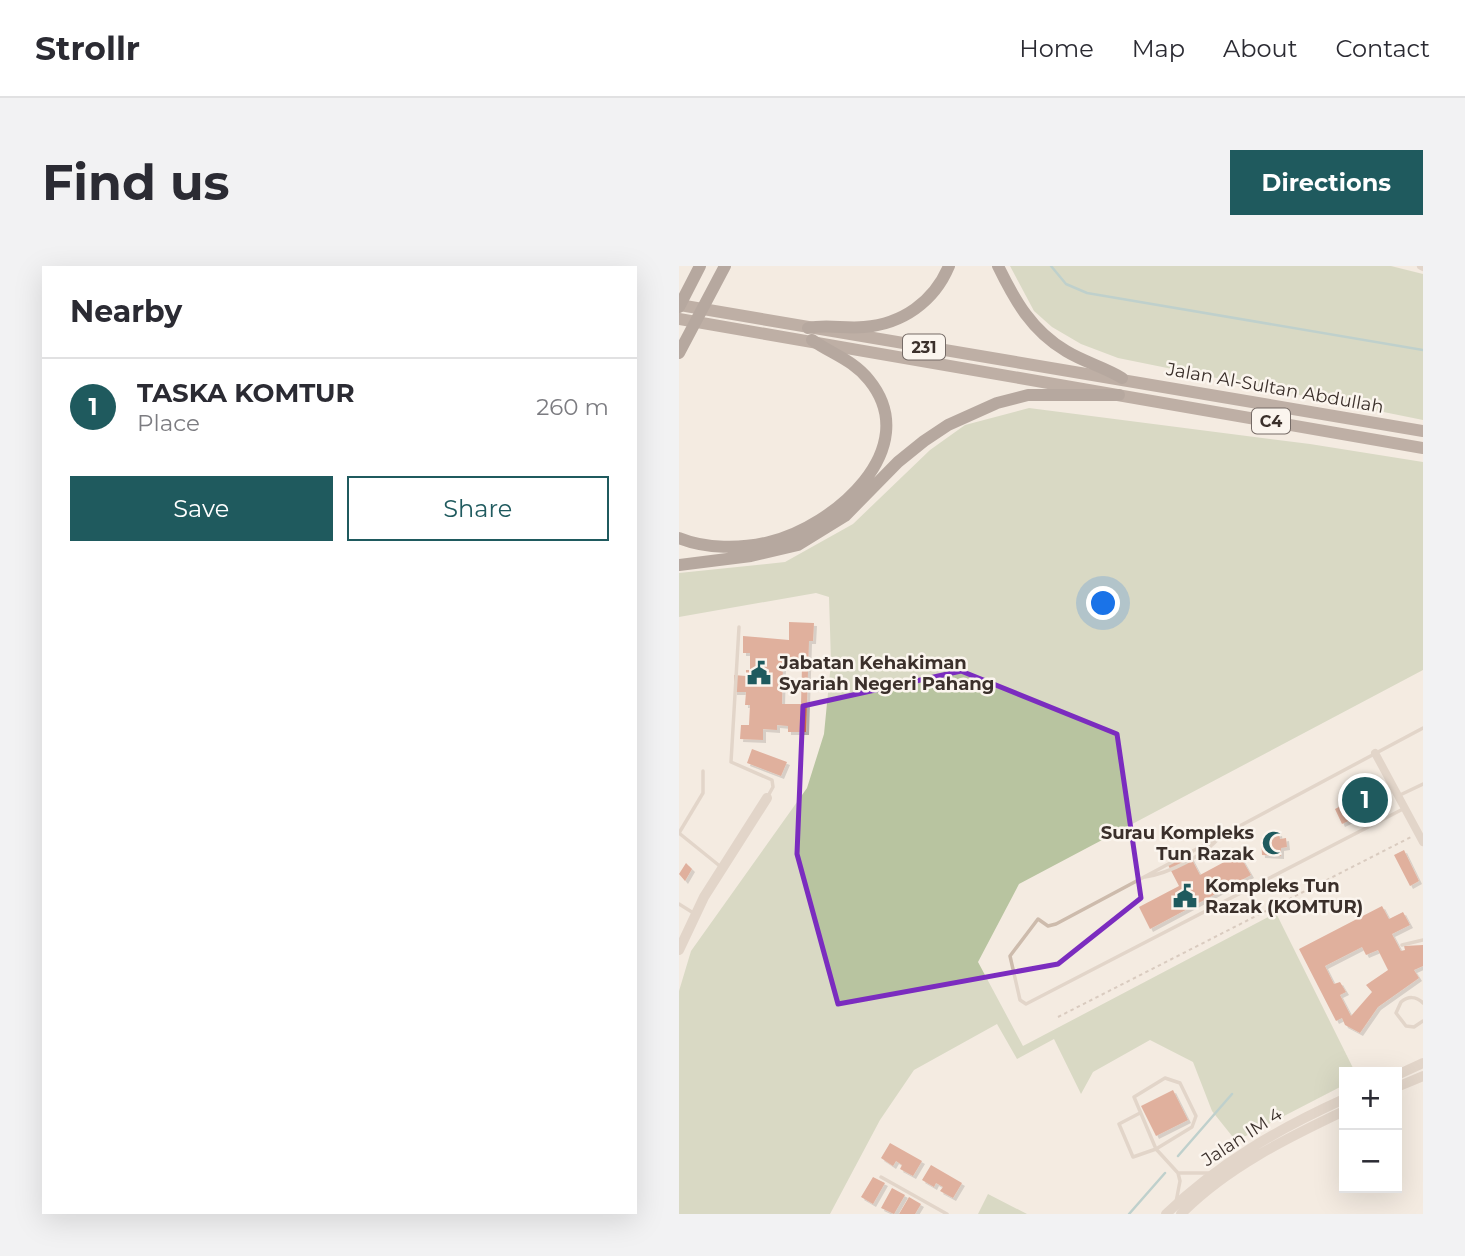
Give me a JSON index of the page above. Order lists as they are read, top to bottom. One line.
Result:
{"streets":{"main road":["231","Jalan Al-Sultan Abdullah","C4"],"street":["Jalan IM 4"]},"crossings":[["231","Jalan Al-Sultan Abdullah"]],"places":{"public building":["Jabatan Kehakiman Syariah Negeri Pahang","Kompleks Tun Razak (KOMTUR)"],"mosque":["Surau Kompleks Tun Razak"]},"page":{"header":"Strollr","nav":["Home","Map","About","Contact"],"buttons":["Directions",["Save","Share"]],"title":"Find us","heading":"Nearby","list":[{"mark":"1","name":"TASKA KOMTUR","note":"Place","value":"260 m"}],"pins":"1","map_buttons":["+","−"]}}
